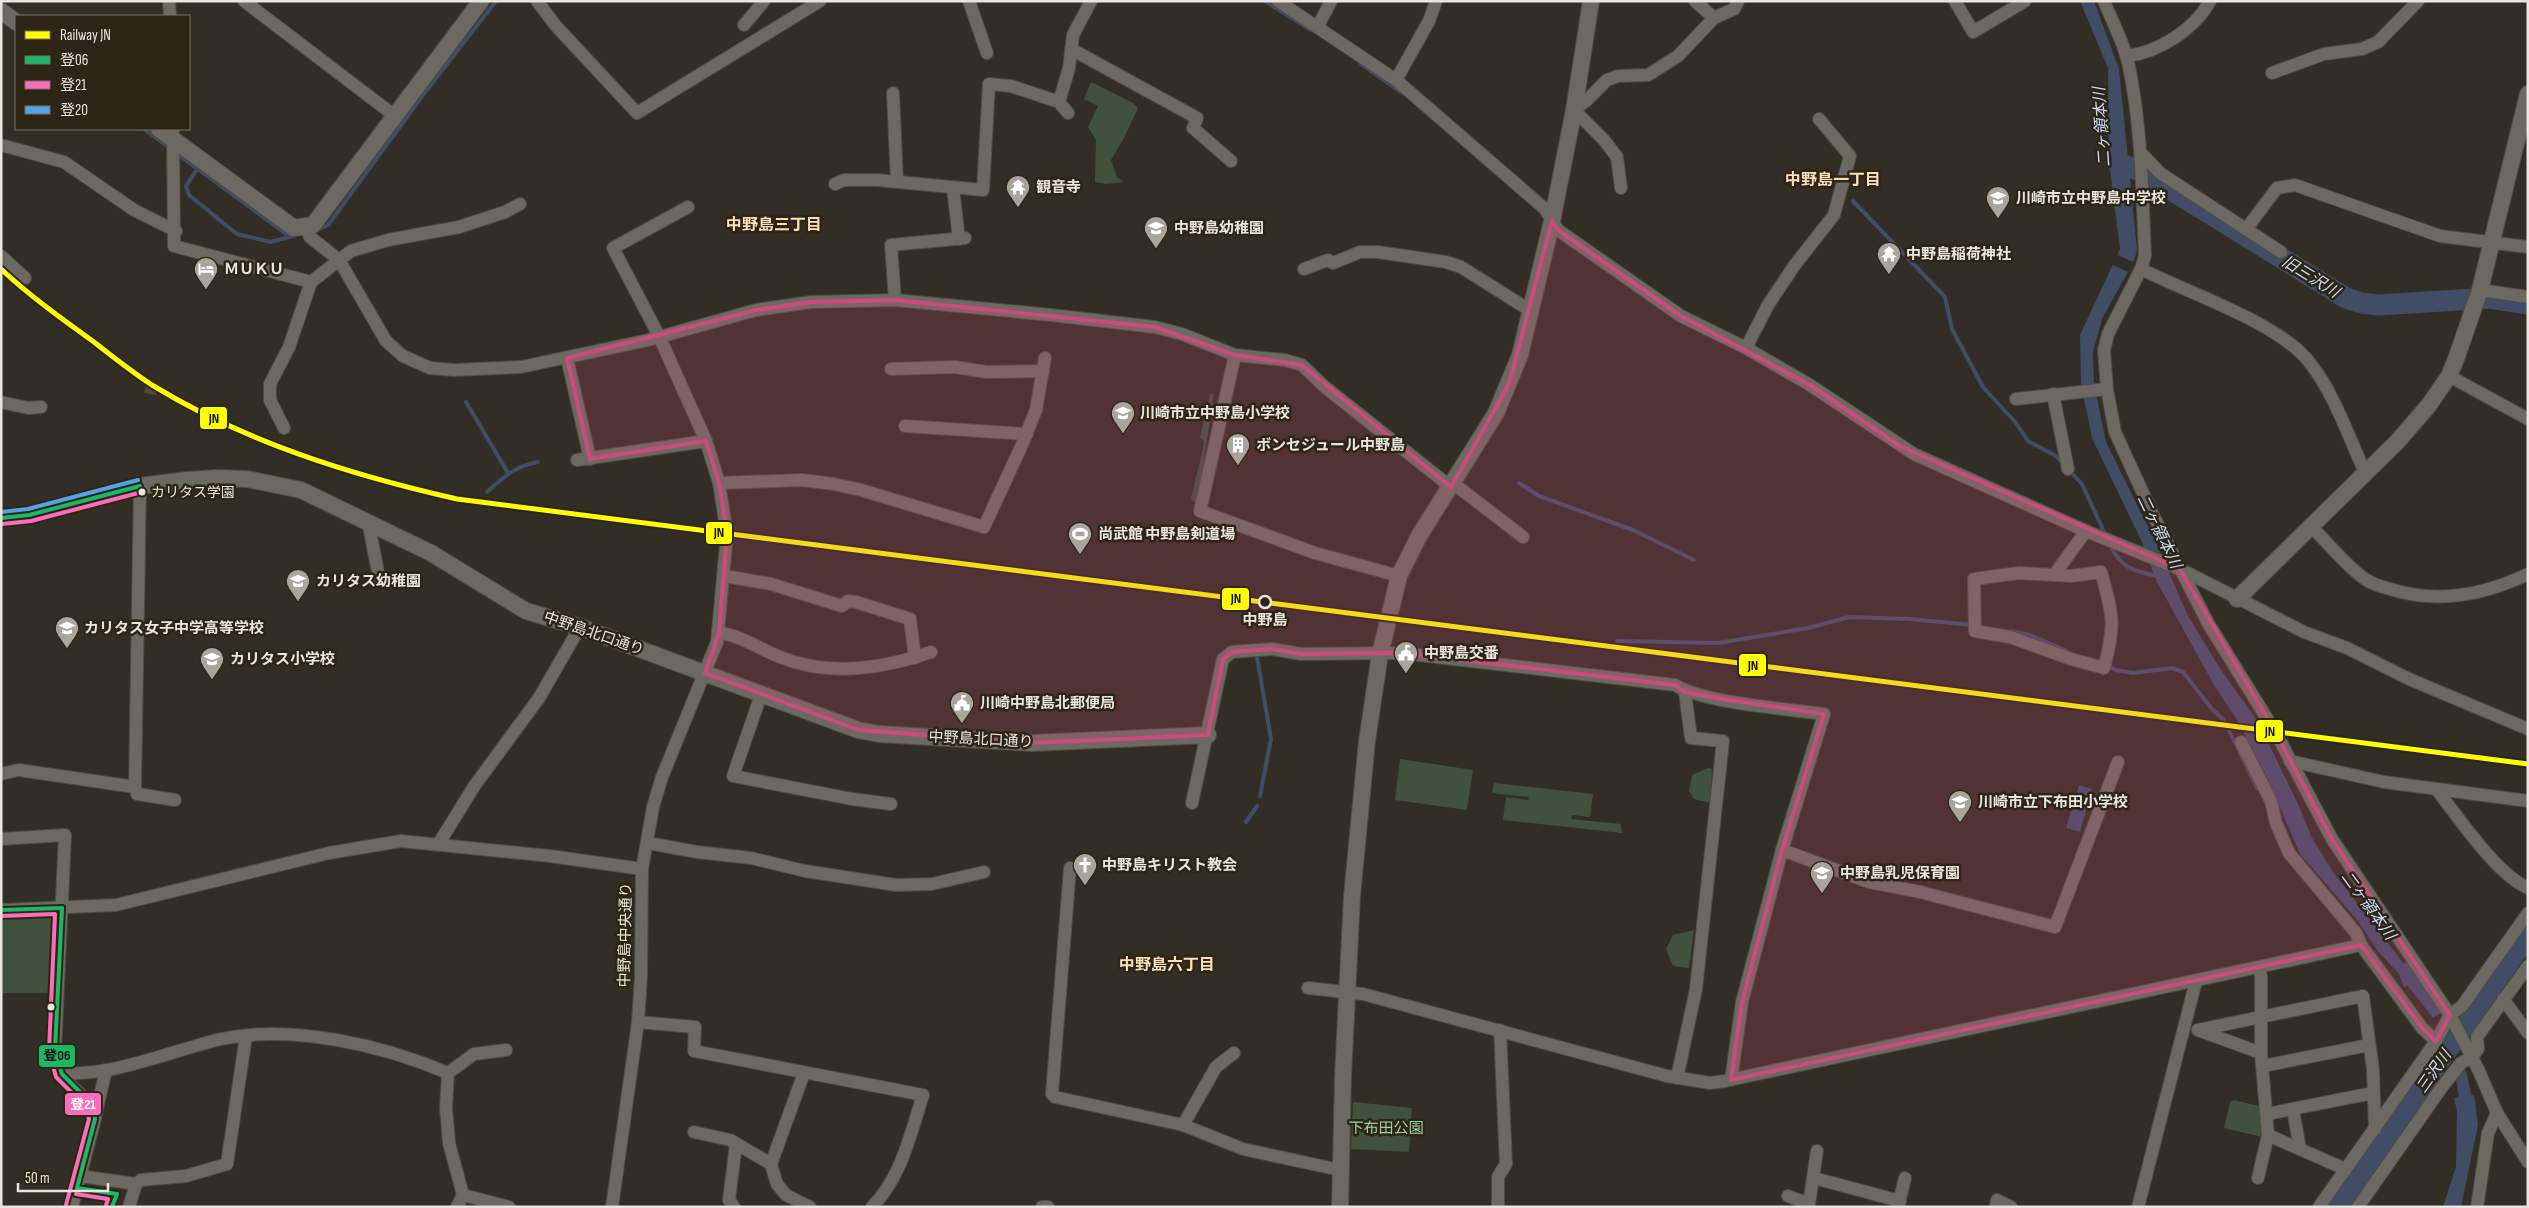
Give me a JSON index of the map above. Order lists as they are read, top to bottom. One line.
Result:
{"streets":{"street":["中野島北口通り","中野島中央通り"]},"crossings":[["中野島北口通り","中野島中央通り"]],"districts":["中野島一丁目","中野島三丁目","中野島六丁目"],"water":["二ヶ領本川","旧三沢川","三沢川"],"parks":["下布田公園"],"places":{"temple":["観音寺","中野島稲荷神社"],"school or university":["川崎市立中野島中学校","中野島幼稚園","川崎市立中野島小学校","カリタス幼稚園","カリタス女子中学高等学校","カリタス小学校","川崎市立下布田小学校","中野島乳児保育園"],"hotel":["ＭＵＫＵ"],"building":["ボンセジュール中野島"],"other":["カリタス学園","中野島"],"sports":["尚武館 中野島剣道場"],"public building":["中野島交番","川崎中野島北郵便局"],"church":["中野島キリスト教会"]},"lines":["rail line JN","transit line 登20","transit line 登06","transit line 登21"],"legend":["Railway JN","登06","登21","登20"],"scale_bar":"50 m"}
